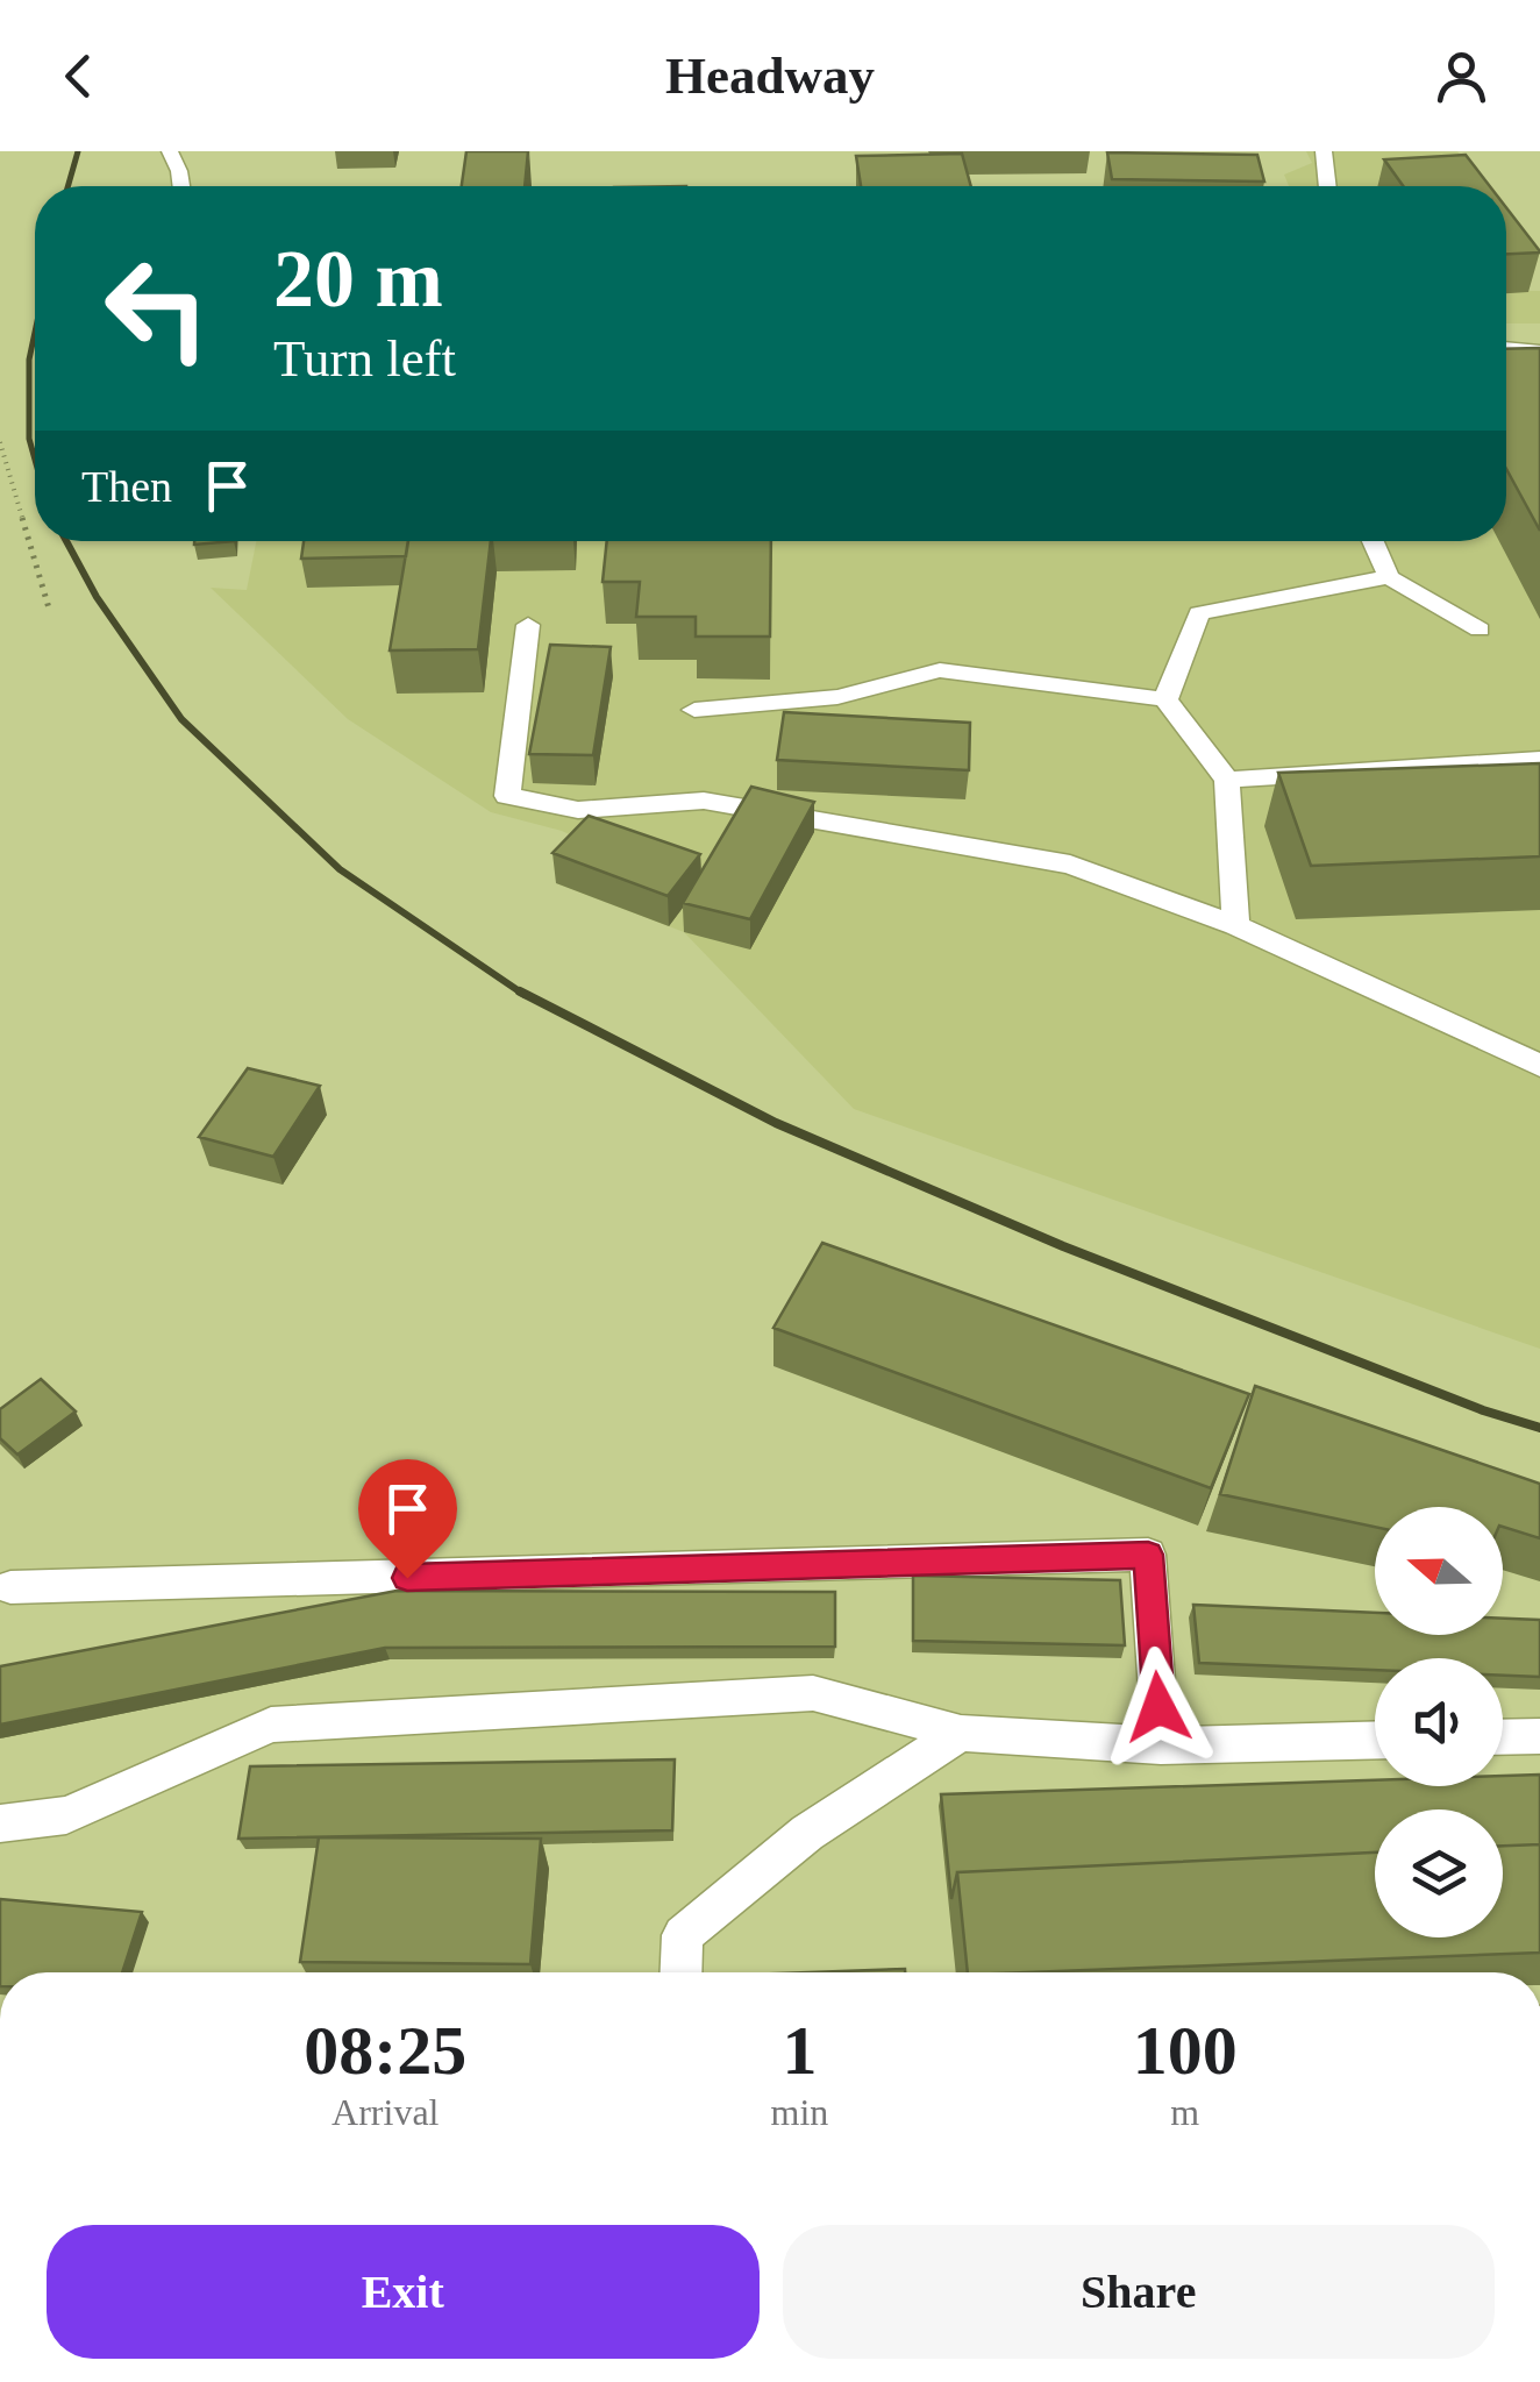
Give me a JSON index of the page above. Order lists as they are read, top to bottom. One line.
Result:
{"north":"left","page":{"header":"Headway","turn":["20 m","Turn left"],"then":"Then","eta":["08:25","Arrival","1","min","100","m"],"buttons":["Exit","Share"]}}
